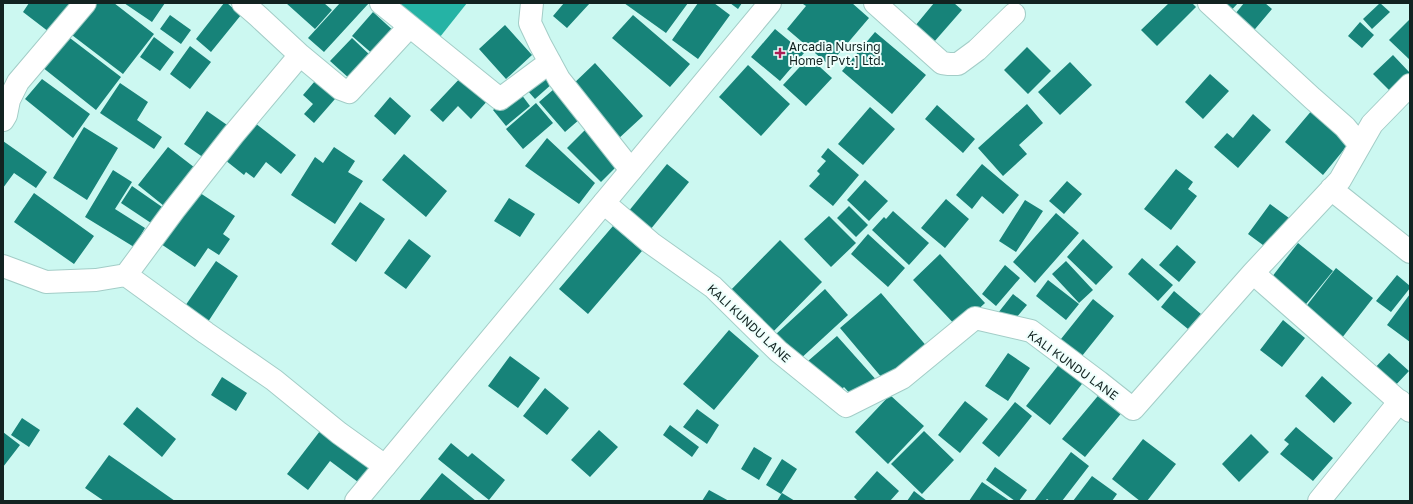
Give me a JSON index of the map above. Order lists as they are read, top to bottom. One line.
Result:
{"streets":{"street":["KALI KUNDU LANE"]},"places":{"health":["Arcadia Nursing Home [Pvt.] Ltd."]}}
